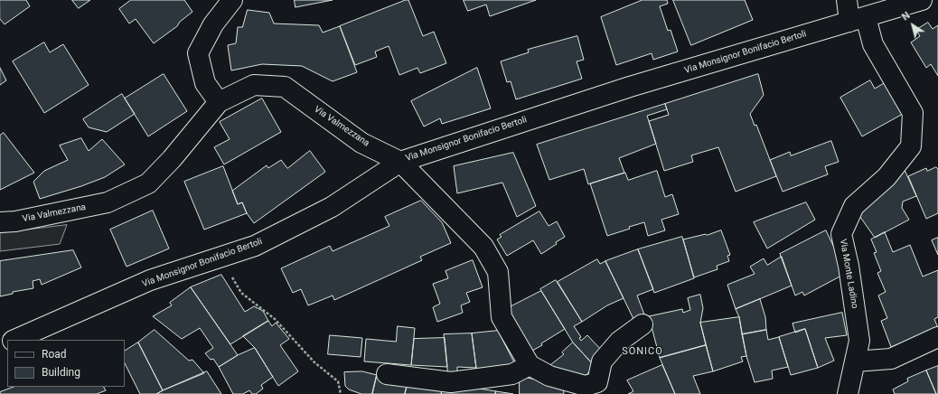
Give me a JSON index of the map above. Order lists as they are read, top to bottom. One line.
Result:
{"streets":{"street":["Via Monsignor Bonifacio Bertoli","Via Valmezzana","Via Monte Ladino"]},"crossings":[["Via Monsignor Bonifacio Bertoli","Via Valmezzana"],["Via Monsignor Bonifacio Bertoli","Via Monte Ladino"]],"districts":["SONICO"],"legend":["Road","Building"],"north":"top left"}
